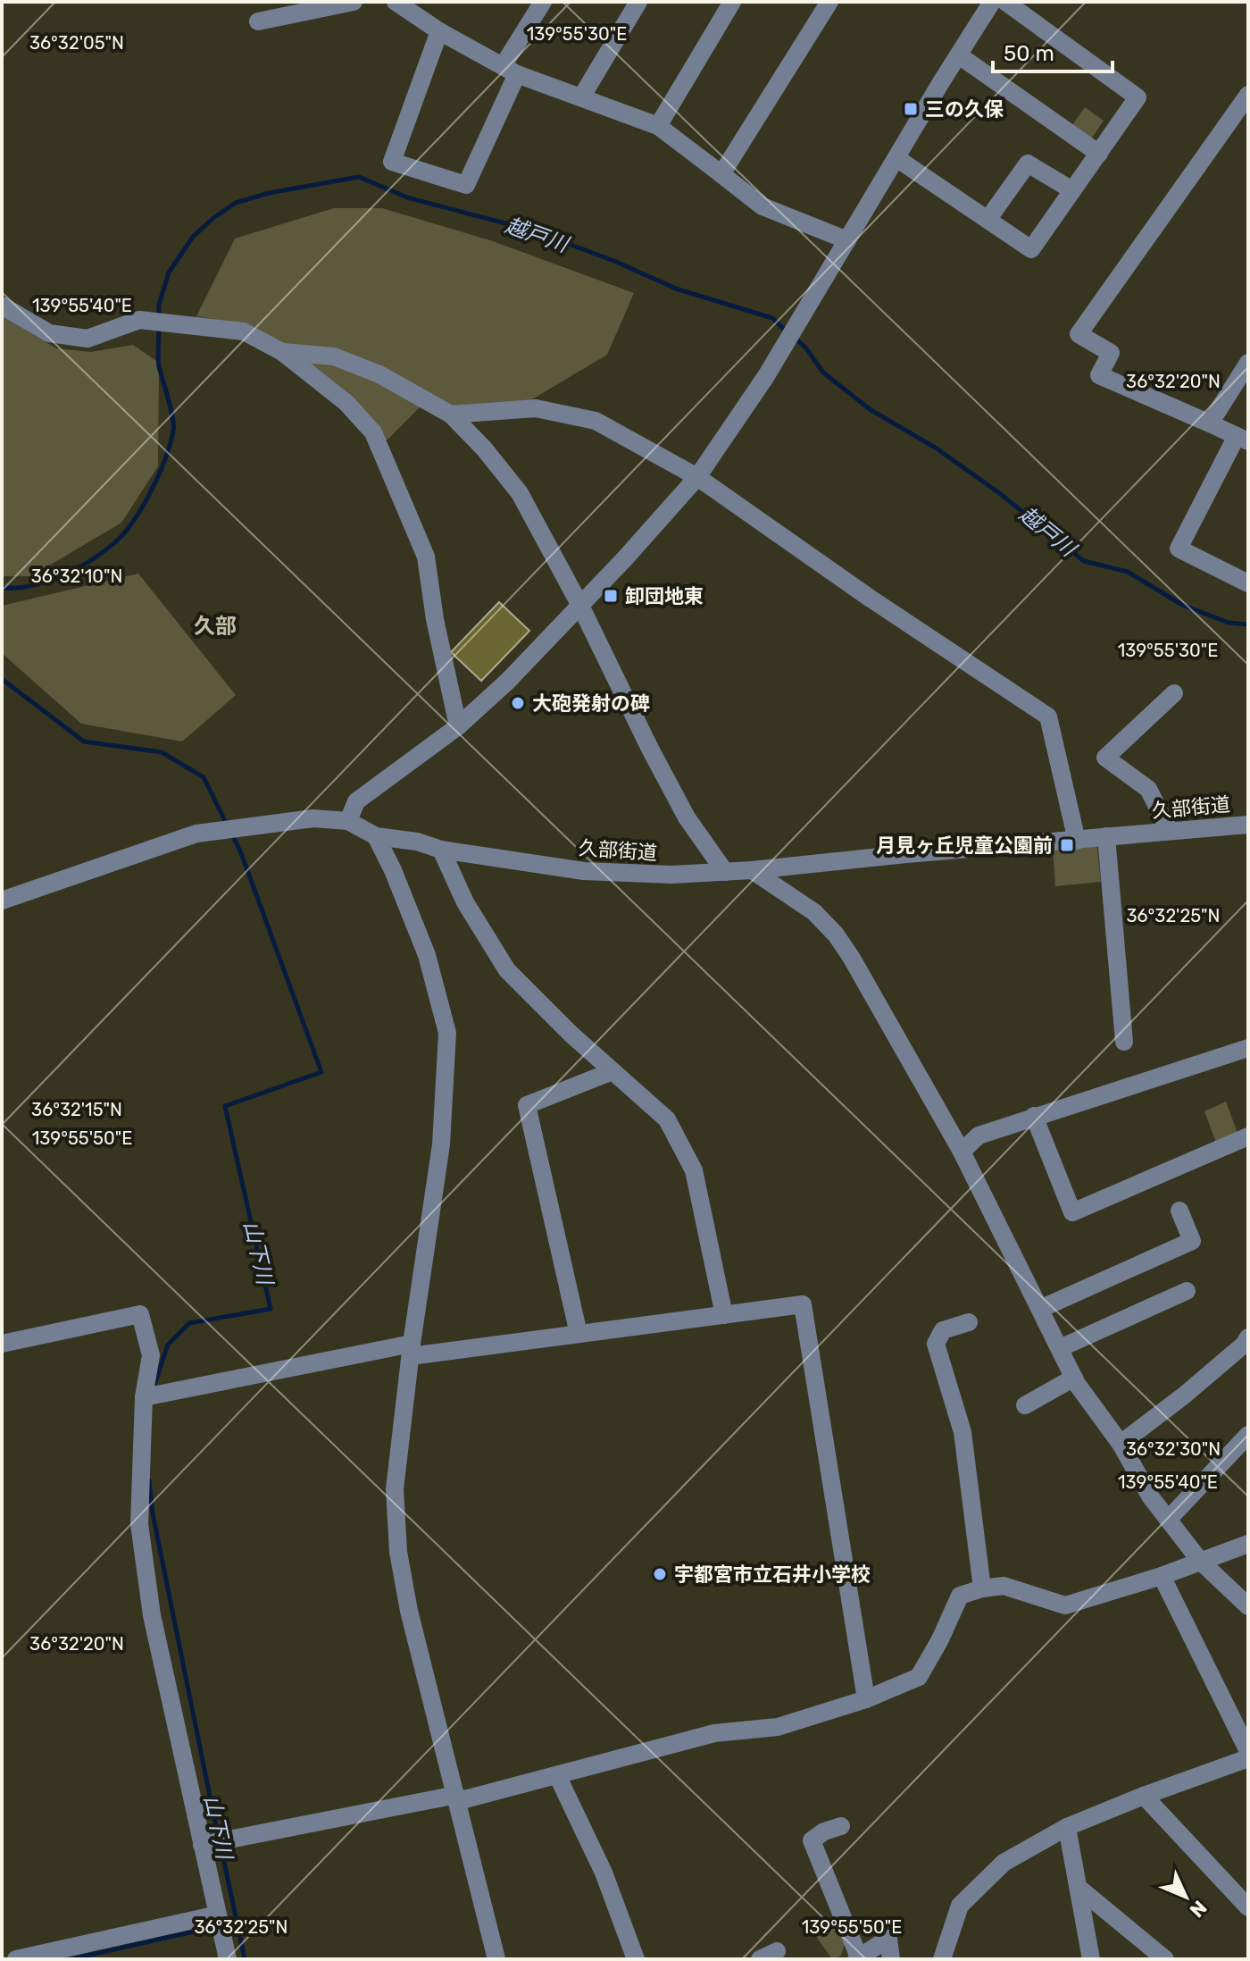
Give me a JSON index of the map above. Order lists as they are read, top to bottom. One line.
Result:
{"streets":{"street":["久部街道"]},"districts":["久部"],"water":["越戸川","山下川"],"places":{"transit":["三の久保","卸団地東","月見ヶ丘児童公園前"],"other":["大砲発射の碑","宇都宮市立石井小学校"]},"scale_bar":"50 m","north":"bottom right","coordinates":["139°55'30\"E","36°32'05\"N","139°55'40\"E","36°32'20\"N","36°32'10\"N","36°32'25\"N","36°32'15\"N","139°55'50\"E","36°32'30\"N"]}
